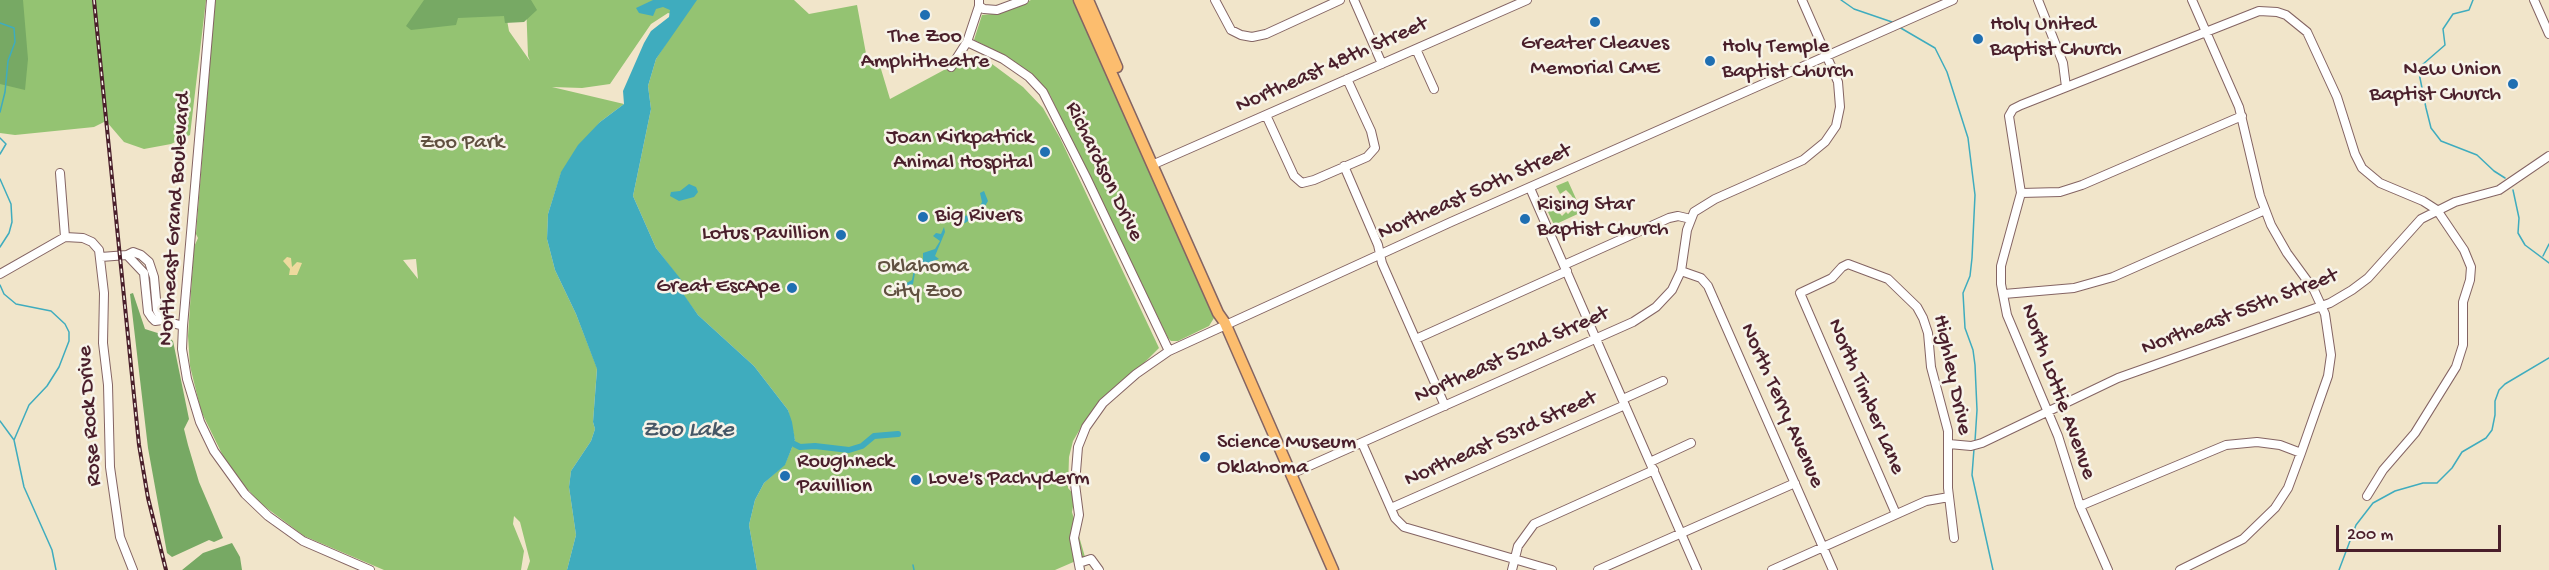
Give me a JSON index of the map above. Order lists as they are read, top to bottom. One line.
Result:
{"streets":{"street":["Northeast 48th Street","Richardson Drive","Northeast 50th Street","Northeast Grand Boulevard","Northeast 55th Street","Northeast 52nd Street","Highley Drive","North Lottie Avenue","North Timber Lane","North Terry Avenue","Rose Rock Drive","Northeast 53rd Street"]},"crossings":[["Richardson Drive","Northeast 50th Street"],["Northeast 55th Street","Highley Drive"],["Northeast 55th Street","North Lottie Avenue"],["Northeast 52nd Street","North Terry Avenue"],["Highley Drive","North Timber Lane"]],"water":["Zoo Lake"],"parks":["Zoo Park","Oklahoma City Zoo"],"places":["The Zoo Amphitheatre","Greater Cleaves Memorial CME","Holy United Baptist Church","Holy Temple Baptist Church","New Union Baptist Church","Joan Kirkpatrick Animal Hospital","Big Rivers","Rising Star Baptist Church","Lotus Pavillion","Great EscApe","Science Museum Oklahoma","Roughneck Pavillion","Love's Pachyderm"],"scale_bar":"200 m"}
